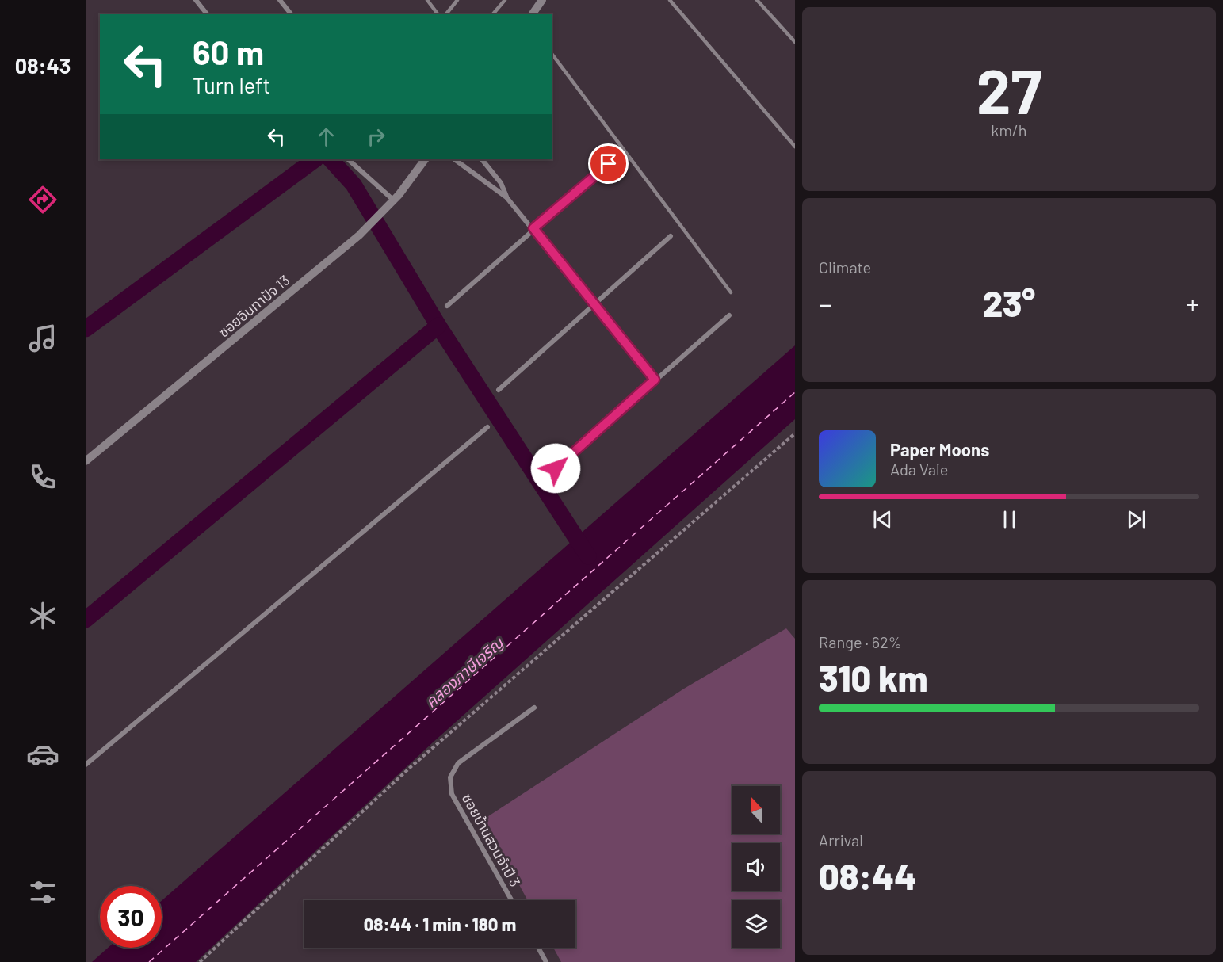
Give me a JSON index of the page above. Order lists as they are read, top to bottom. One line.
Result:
{"streets":{"street":["ซอยอินทาปัจ 13","ซอยบ้านสวนจำปี 3"]},"water":["คลองภาษีเจริญ"],"north":"top","page":{"tabs":"08:43","tile":[["27","km/h"],"Climate",["Range · 62%","310 km"],["Arrival","08:44"]],"turn":["60 m","Turn left"],"heat":["−","23°","+"],"song":["Paper Moons","Ada Vale"],"limit":"30","trip":"08:44 · 1 min · 180 m"}}
